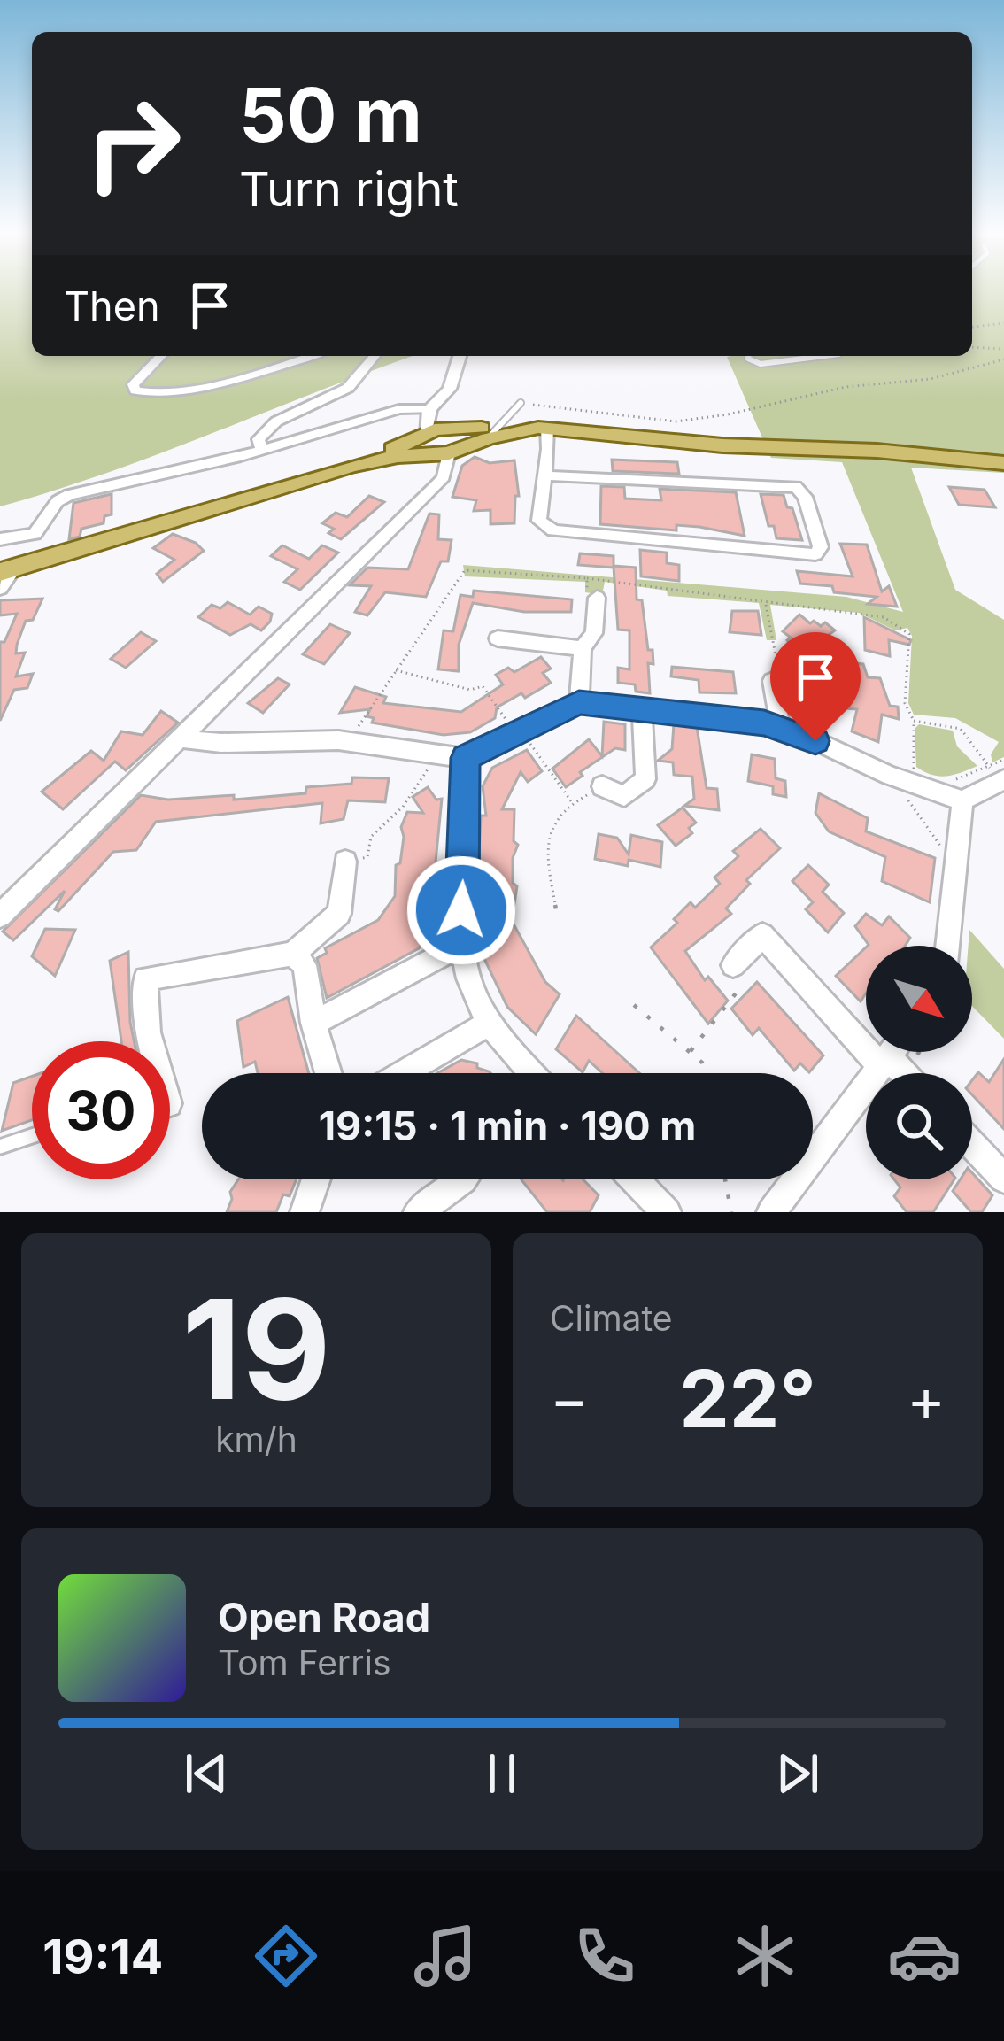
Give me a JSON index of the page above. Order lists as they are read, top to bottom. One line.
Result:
{"north":"bottom right","page":{"turn":["50 m","Turn right"],"then":"Then","limit":"30","trip":"19:15 · 1 min · 190 m","tile":[["19","km/h"],"Climate"],"heat":["−","22°","+"],"song":["Open Road","Tom Ferris"],"tabs":"19:14"}}
